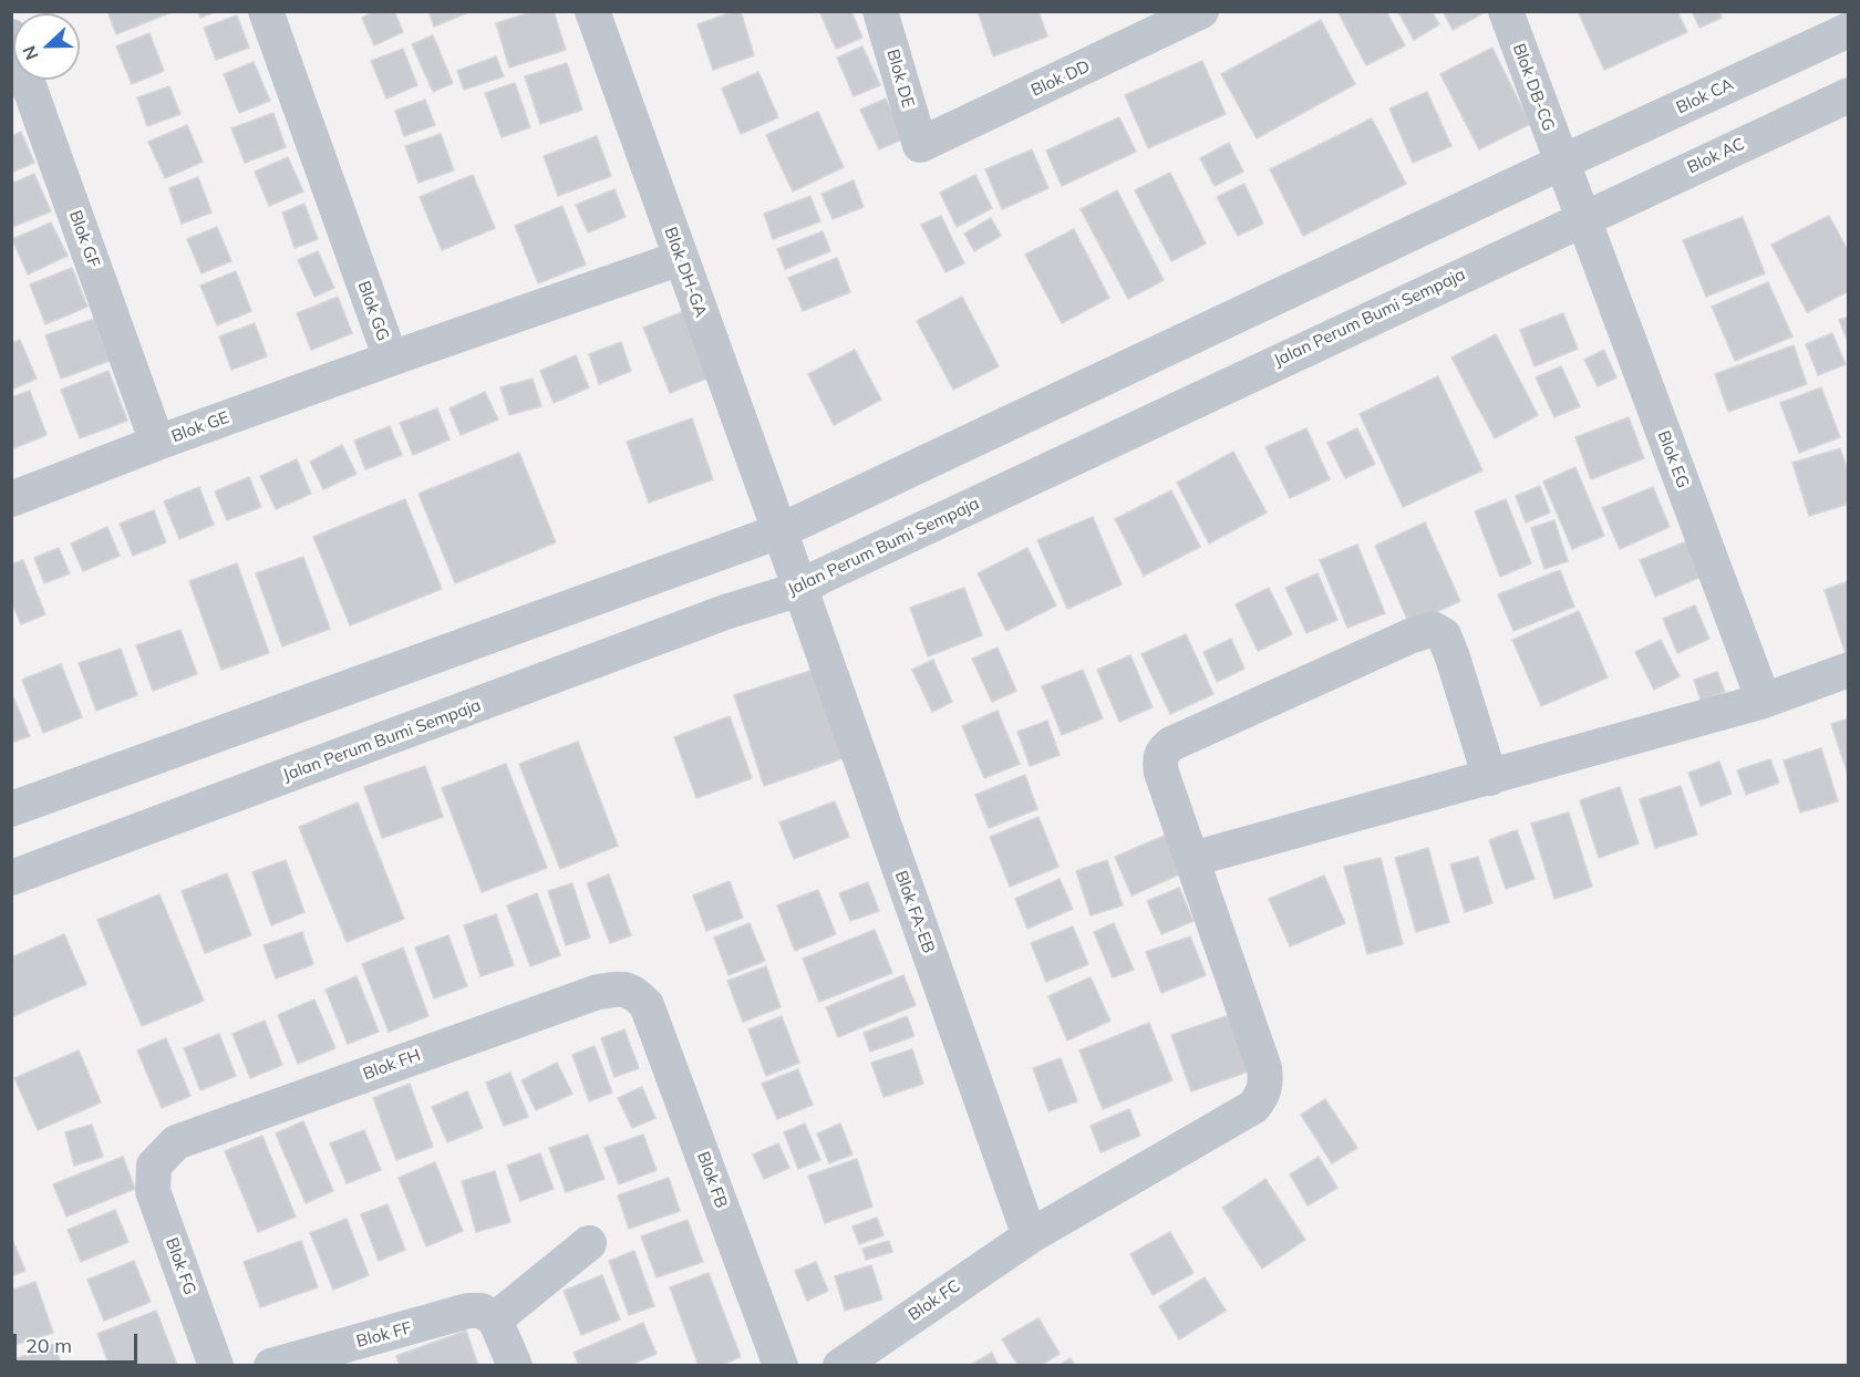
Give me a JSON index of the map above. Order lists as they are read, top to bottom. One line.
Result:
{"streets":{"street":["Blok DE","Blok DD","Blok DB-CG","Blok CA","Blok AC","Blok GF","Blok DH-GA","Blok GG","Jalan Perum Bumi Sempaja","Blok GE","Blok EG","Blok FA-EB","Blok FH","Blok FB","Blok FG","Blok FC","Blok FF"]},"crossings":[["Blok DE","Blok DD"],["Blok DB-CG","Blok CA"],["Blok DB-CG","Blok AC"],["Blok DB-CG","Jalan Perum Bumi Sempaja"],["Blok DB-CG","Blok EG"],["Blok AC","Jalan Perum Bumi Sempaja"],["Blok AC","Blok EG"],["Blok GF","Blok GE"],["Blok DH-GA","Blok GG"],["Blok DH-GA","Jalan Perum Bumi Sempaja"],["Blok DH-GA","Blok FA-EB"],["Blok GG","Blok GE"],["Jalan Perum Bumi Sempaja","Blok EG"],["Jalan Perum Bumi Sempaja","Blok FA-EB"],["Blok FA-EB","Blok FC"],["Blok FH","Blok FB"],["Blok FH","Blok FG"]],"scale_bar":"20 m","north":"left"}
